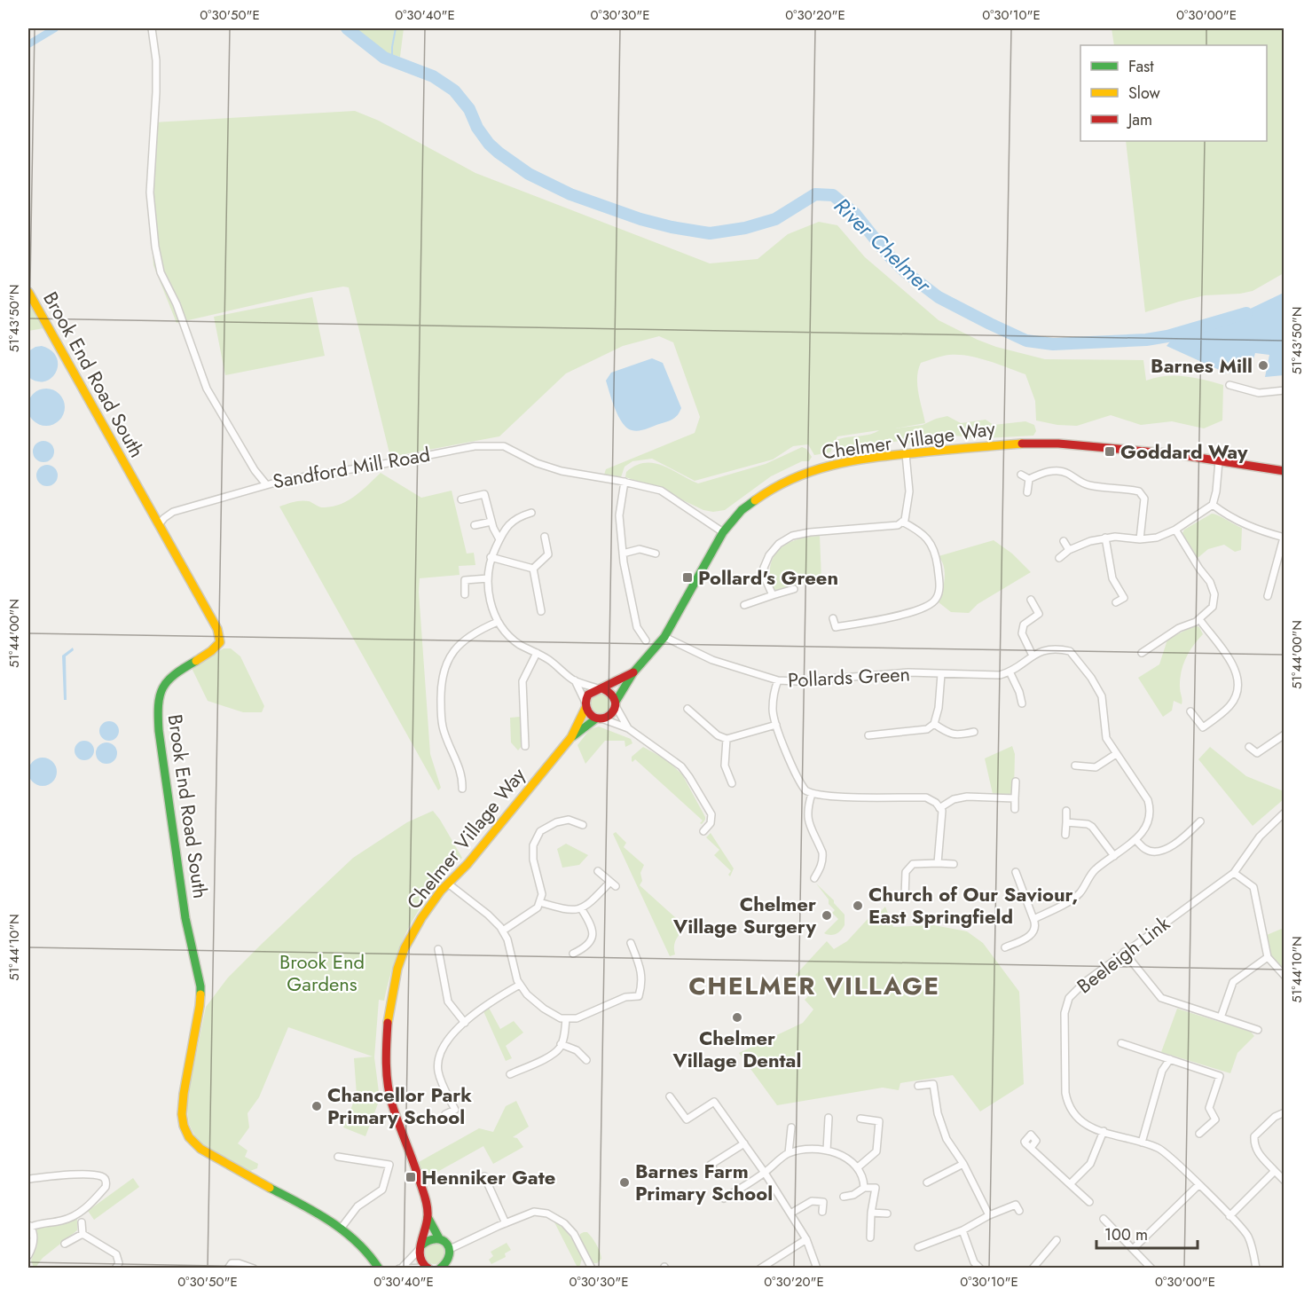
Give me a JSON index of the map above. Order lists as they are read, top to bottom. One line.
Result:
{"streets":{"street":["Brook End Road South","Chelmer Village Way","Sandford Mill Road","Pollards Green","Beeleigh Link"]},"crossings":[["Chelmer Village Way","Sandford Mill Road"],["Chelmer Village Way","Pollards Green"]],"districts":["CHELMER VILLAGE"],"water":["River Chelmer"],"parks":["Brook End Gardens"],"places":{"other":["Barnes Mill","Church of Our Saviour, East Springfield","Chelmer Village Surgery","Chelmer Village Dental","Chancellor Park Primary School","Barnes Farm Primary School"],"transit":["Goddard Way","Pollard's Green","Henniker Gate"]},"legend":["Fast","Slow","Jam"],"scale_bar":"100 m","coordinates":["0°30'50\"E","0°30'40\"E","0°30'30\"E","0°30'20\"E","0°30'10\"E","0°30'00\"E","51°43'50\"N","51°44'00\"N","51°44'10\"N"]}
